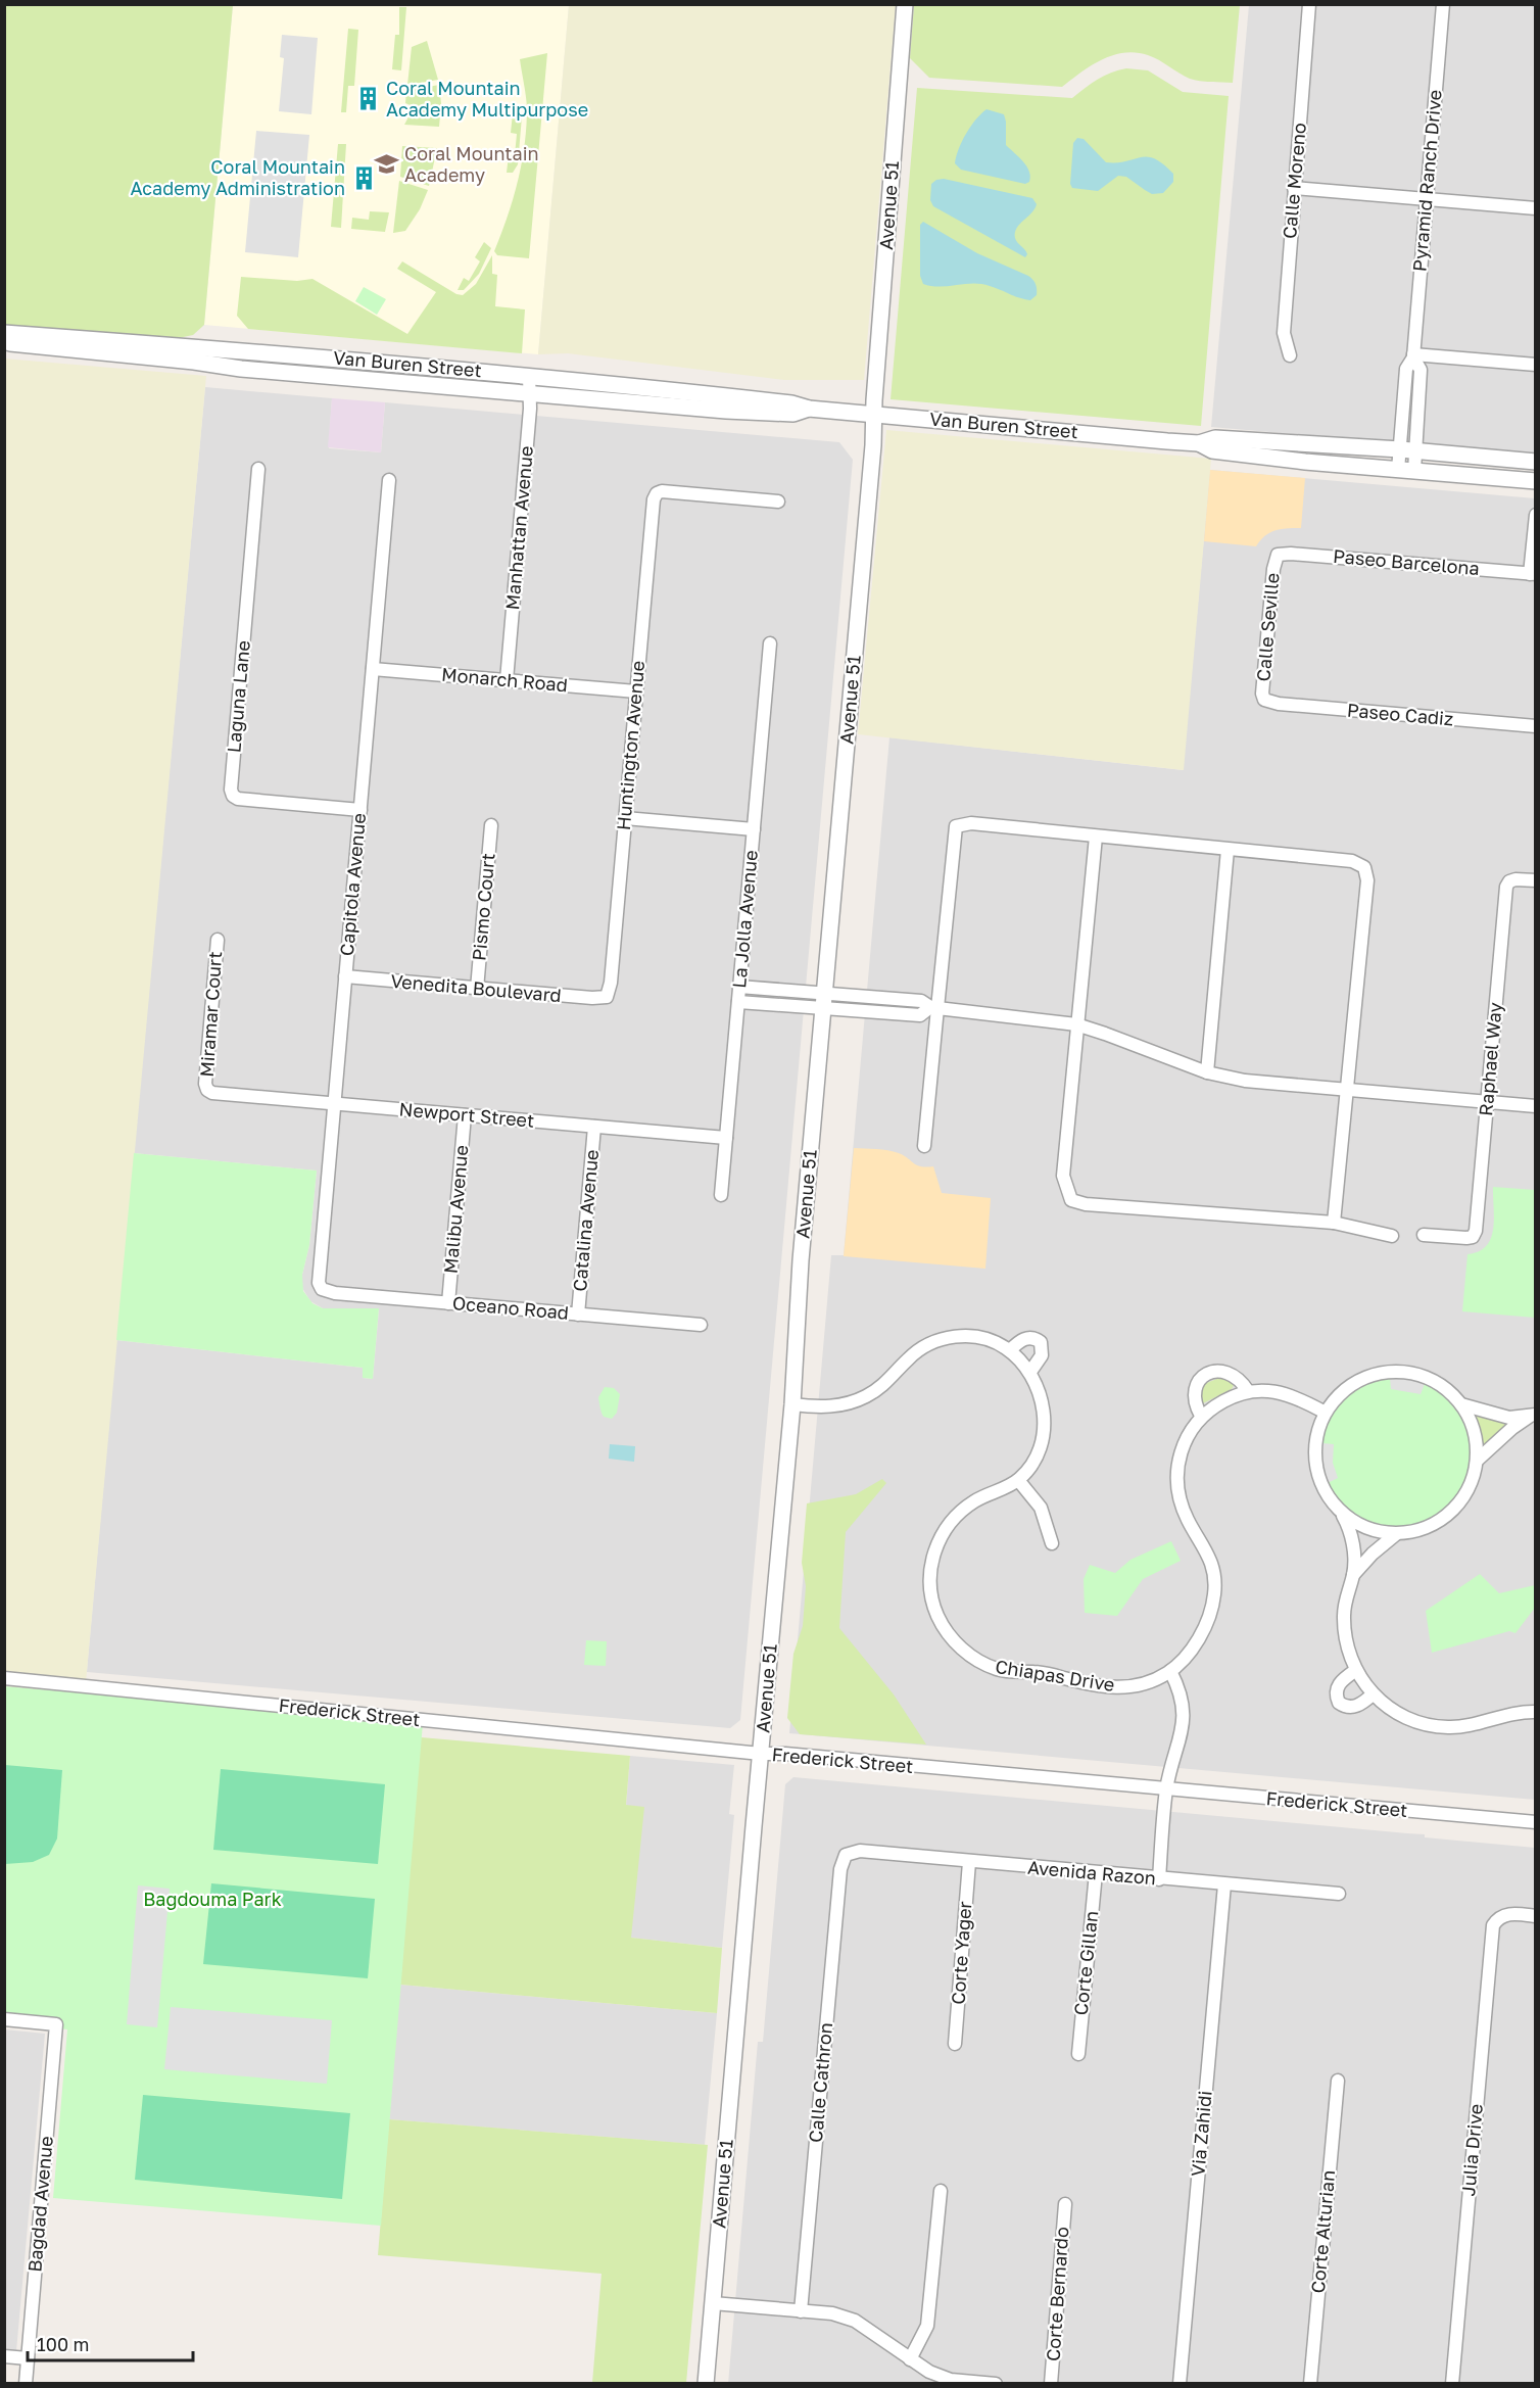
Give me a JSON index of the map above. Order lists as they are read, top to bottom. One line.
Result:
{"streets":{"street":["Calle Moreno","Pyramid Ranch Drive","Avenue 51","Van Buren Street","Manhattan Avenue","Paseo Barcelona","Calle Seville","Monarch Road","Laguna Lane","Paseo Cadiz","Huntington Avenue","Capitola Avenue","Pismo Court","La Jolla Avenue","Venedita Boulevard","Miramar Court","Raphael Way","Newport Street","Malibu Avenue","Catalina Avenue","Oceano Road","Chiapas Drive","Frederick Street","Avenida Razon","Corte Yager","Corte Gillan","Calle Cathron","Via Zahidi","Julia Drive","Bagdad Avenue","Corte Alturian","Corte Bernardo"]},"crossings":[["Pyramid Ranch Drive","Van Buren Street"],["Avenue 51","Van Buren Street"],["Avenue 51","Chiapas Drive"],["Avenue 51","Frederick Street"],["Van Buren Street","Manhattan Avenue"],["Manhattan Avenue","Monarch Road"],["Paseo Barcelona","Calle Seville"],["Calle Seville","Paseo Cadiz"],["Monarch Road","Huntington Avenue"],["Monarch Road","Capitola Avenue"],["Laguna Lane","Capitola Avenue"],["Huntington Avenue","Venedita Boulevard"],["Capitola Avenue","Venedita Boulevard"],["Capitola Avenue","Newport Street"],["Capitola Avenue","Oceano Road"],["Pismo Court","Venedita Boulevard"],["La Jolla Avenue","Newport Street"],["Miramar Court","Newport Street"],["Newport Street","Malibu Avenue"],["Newport Street","Catalina Avenue"],["Malibu Avenue","Oceano Road"],["Catalina Avenue","Oceano Road"],["Avenida Razon","Corte Yager"],["Avenida Razon","Corte Gillan"],["Avenida Razon","Calle Cathron"],["Avenida Razon","Via Zahidi"]],"parks":["Bagdouma Park"],"places":{"building":["Coral Mountain Academy Multipurpose","Coral Mountain Academy Administration"],"school or university":["Coral Mountain Academy"]},"scale_bar":"100 m"}
